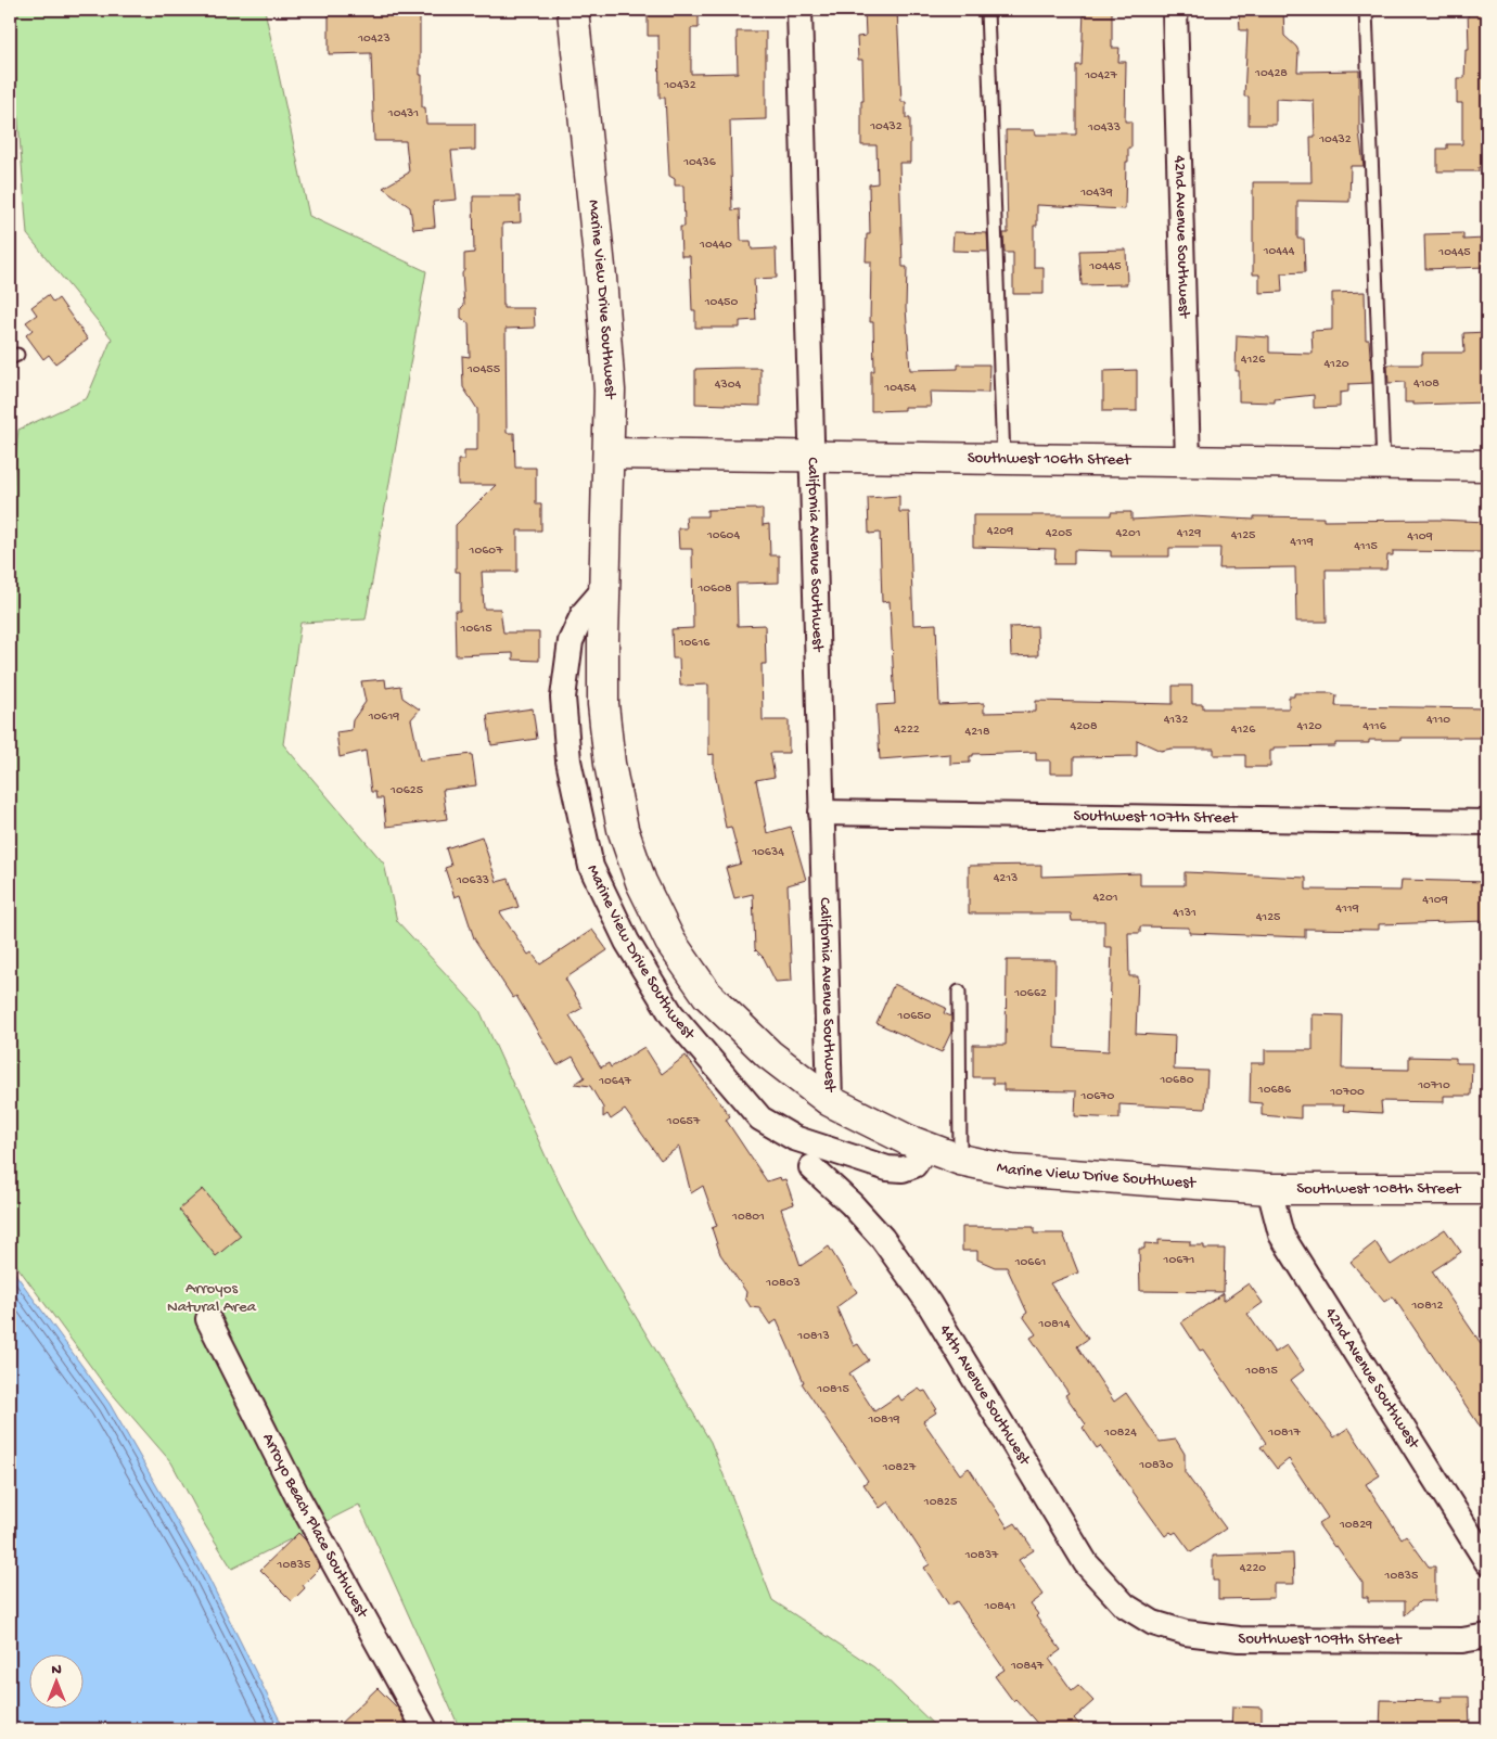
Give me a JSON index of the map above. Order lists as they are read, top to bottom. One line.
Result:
{"streets":{"street":["42nd Avenue Southwest","Marine View Drive Southwest","Southwest 106th Street","California Avenue Southwest","Southwest 107th Street","Southwest 108th Street","44th Avenue Southwest","Arroyo Beach Place Southwest","Southwest 109th Street"]},"crossings":[["42nd Avenue Southwest","Marine View Drive Southwest"],["42nd Avenue Southwest","Southwest 106th Street"],["42nd Avenue Southwest","Southwest 108th Street"],["Marine View Drive Southwest","Southwest 106th Street"],["Marine View Drive Southwest","California Avenue Southwest"],["Marine View Drive Southwest","Southwest 108th Street"],["Southwest 106th Street","California Avenue Southwest"],["California Avenue Southwest","Southwest 107th Street"],["44th Avenue Southwest","Southwest 109th Street"]],"parks":["Arroyos Natural Area"],"house_numbers":["10423","10428","10427","10432","10431","10432","10433","10432","10436","10439","10440","10444","10445","10445","10450","4126","4120","10455","4108","4304","10454","4209","4205","4201","4129","10604","4125","4109","4119","4115","10607","10608","10615","10616","10619","4132","4110","4208","4120","4116","4222","4126","4218","10625","10634","4213","10633","4201","4109","4119","4131","4125","10662","10650","10680","10647","10710","10686","10700","10670","10657","10801","10671","10661","10803","10812","10814","10813","10815","10815","10819","10824","10817","10830","10827","10825","10829","10837","10835","4220","10835","10841","10847"],"north":"top"}
